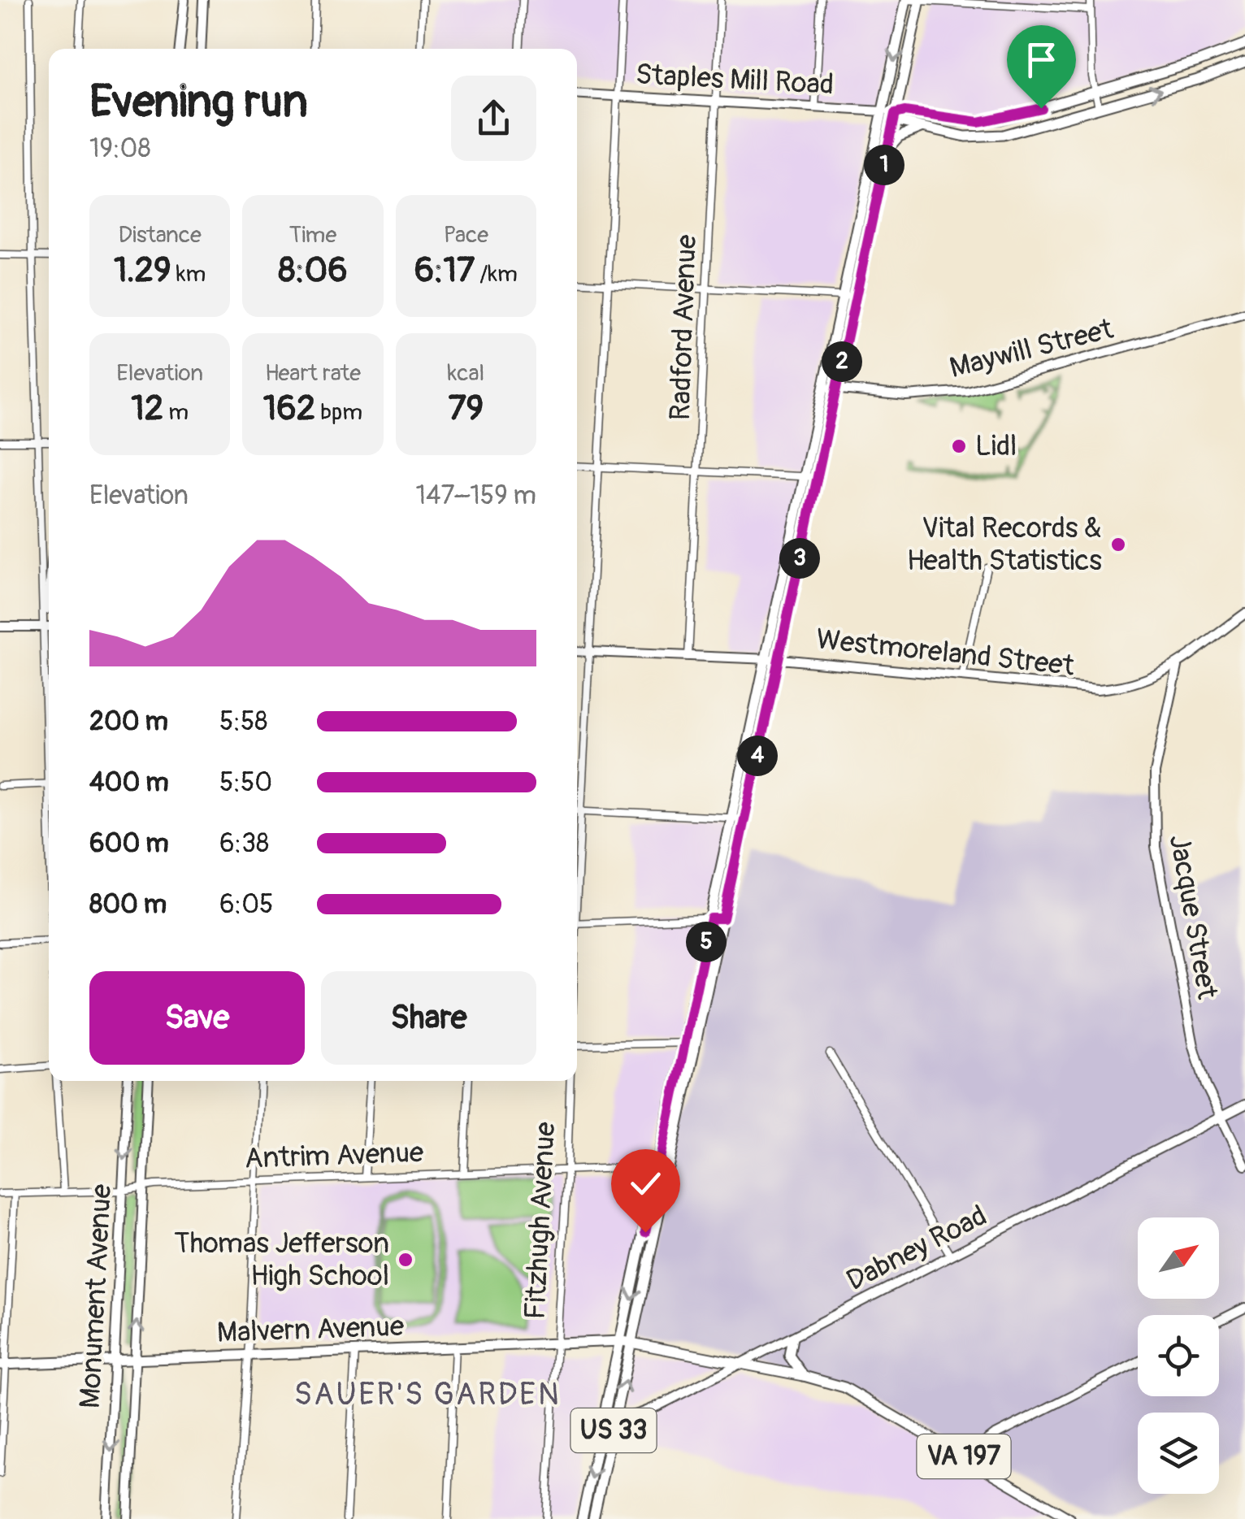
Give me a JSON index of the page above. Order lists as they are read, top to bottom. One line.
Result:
{"streets":{"main road":["Staples Mill Road","Malvern Avenue","US 33","VA 197"],"street":["Radford Avenue","Maywill Street","Westmoreland Street","Jacque Street","Antrim Avenue","Fitzhugh Avenue","Dabney Road","Monument Avenue"]},"crossings":[["Staples Mill Road","Radford Avenue"],["Staples Mill Road","Fitzhugh Avenue"],["Staples Mill Road","US 33"],["Radford Avenue","Westmoreland Street"],["Maywill Street","US 33"],["Westmoreland Street","Jacque Street"],["Westmoreland Street","Fitzhugh Avenue"],["Westmoreland Street","US 33"],["Jacque Street","Dabney Road"],["Antrim Avenue","Fitzhugh Avenue"],["Antrim Avenue","Monument Avenue"],["Antrim Avenue","US 33"],["Fitzhugh Avenue","Malvern Avenue"],["Dabney Road","US 33"],["Dabney Road","VA 197"],["Monument Avenue","Malvern Avenue"],["Malvern Avenue","US 33"],["Malvern Avenue","VA 197"],["US 33","VA 197"]],"districts":["SAUER'S GARDEN"],"places":["Lidl","Vital Records & Health Statistics","Thomas Jefferson High School"],"north":"top right","page":{"heading":["Evening run","19:08"],"pins":["1","2","3","4","5"],"stats":[["Distance","1.29 km"],["Time","8:06"],["Pace","6:17 /km"],["Elevation","12 m"],["Heart rate","162 bpm"],["kcal","79"]],"chart":["Elevation","147–159 m"],"list":[{"name":"200 m","note":"5:58"},{"name":"400 m","note":"5:50"},{"name":"600 m","note":"6:38"},{"name":"800 m","note":"6:05"}],"buttons":["Save","Share"]}}
